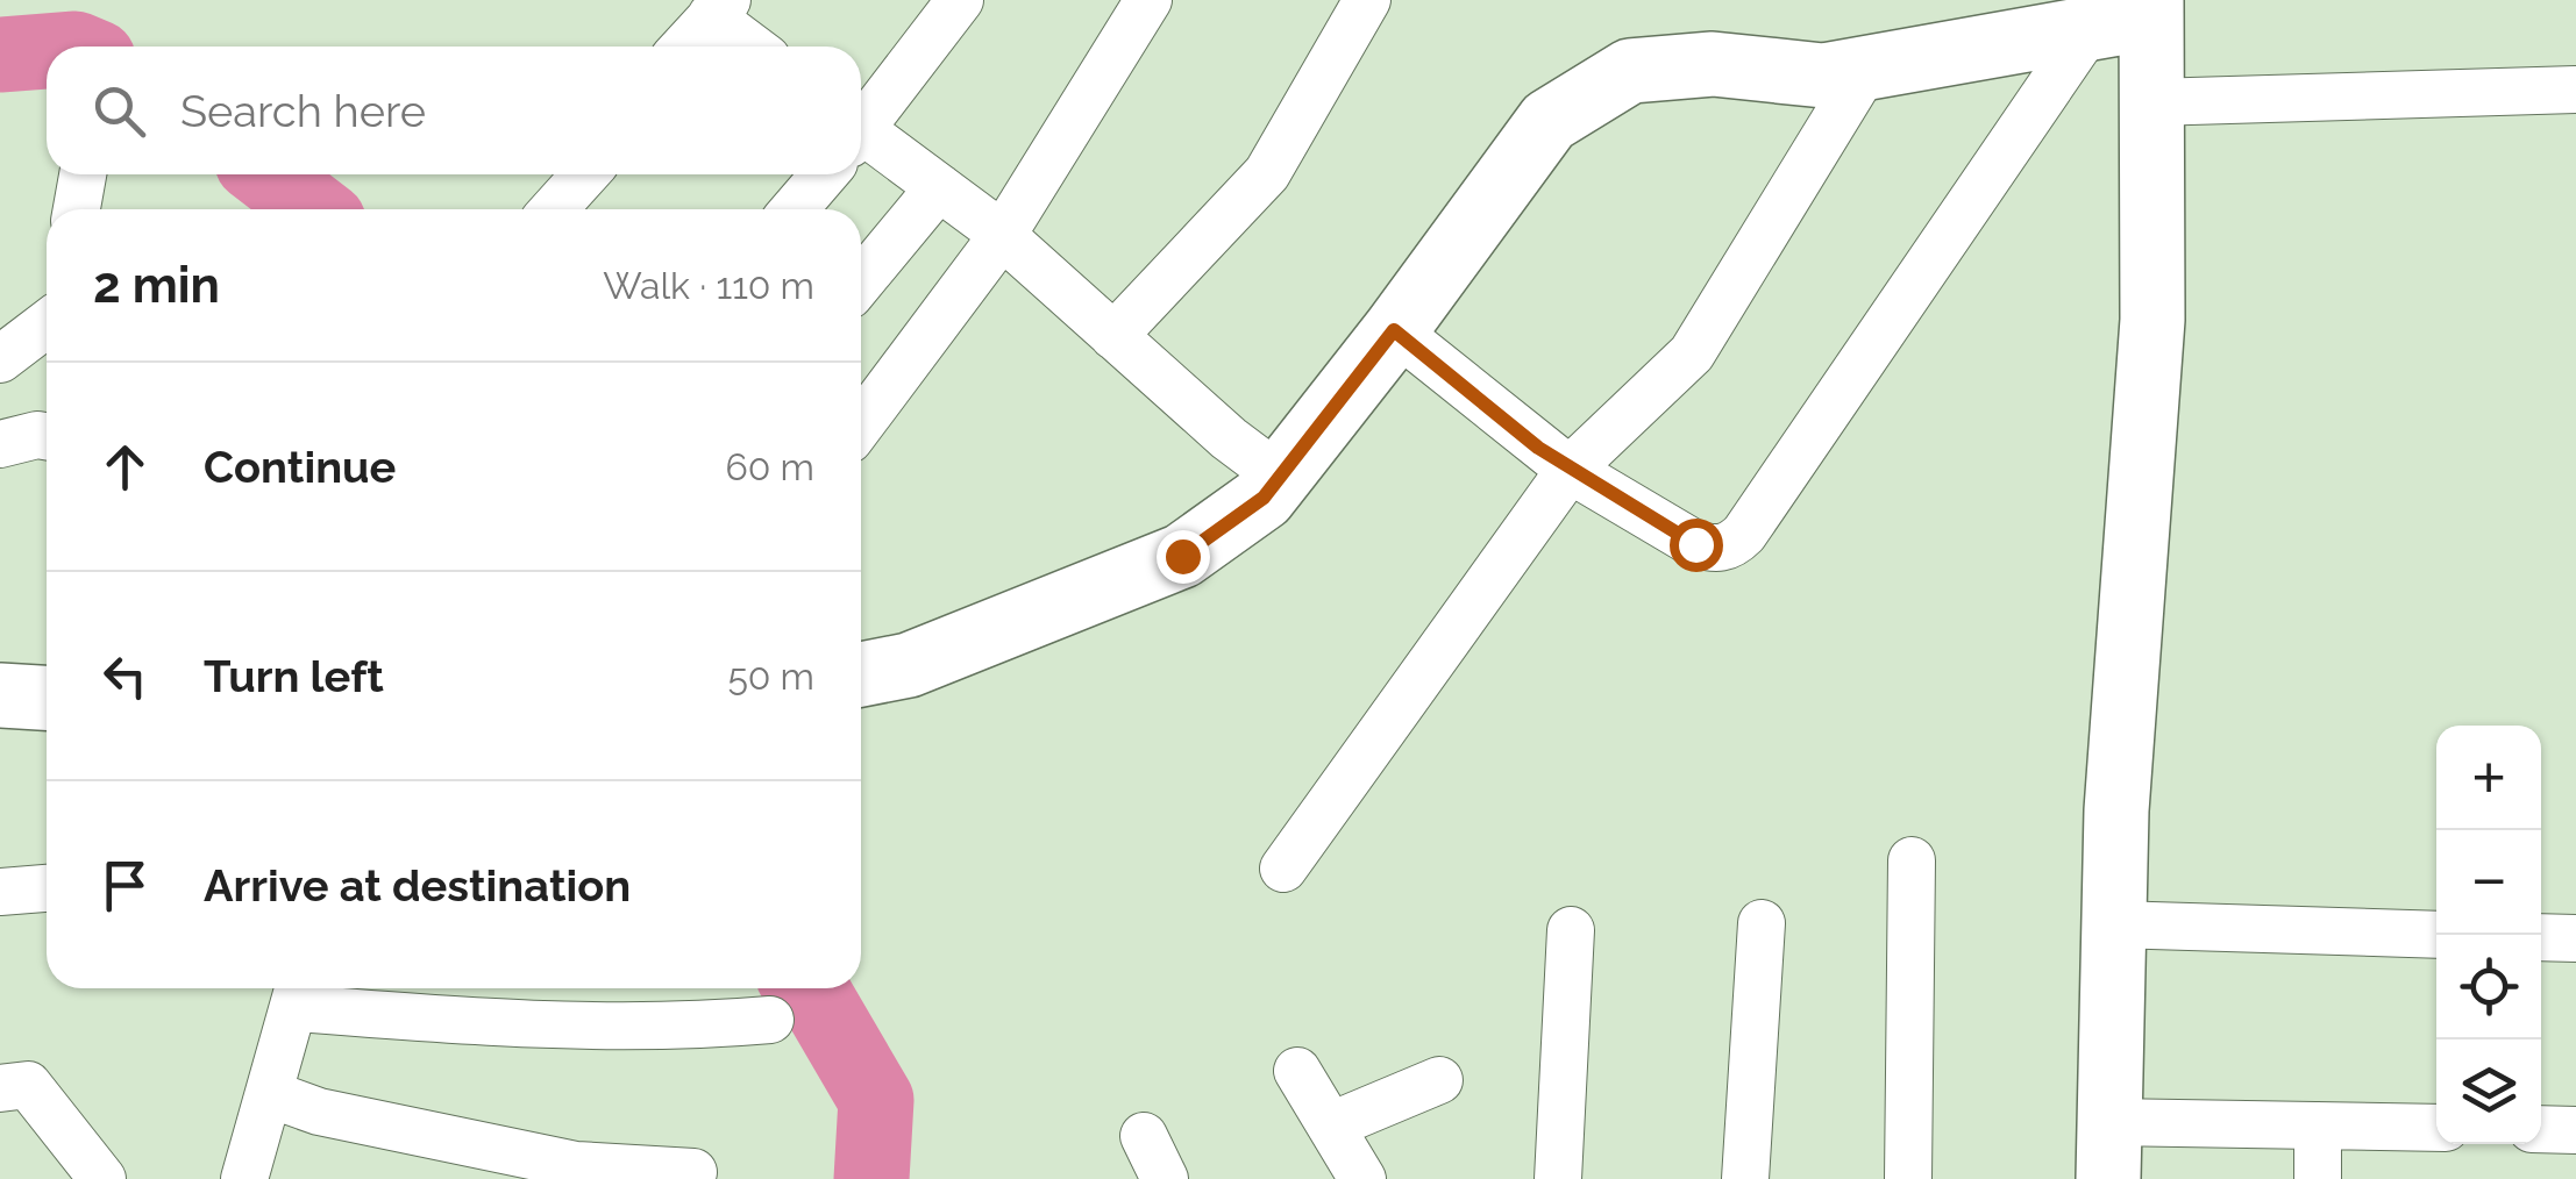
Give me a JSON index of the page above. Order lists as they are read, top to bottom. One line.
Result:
{"page":{"search":"Search here","heading":["2 min","Walk · 110 m"],"list":[["Continue","60 m"],["Turn left","50 m"],"Arrive at destination"],"map_buttons":["+","−"]}}
